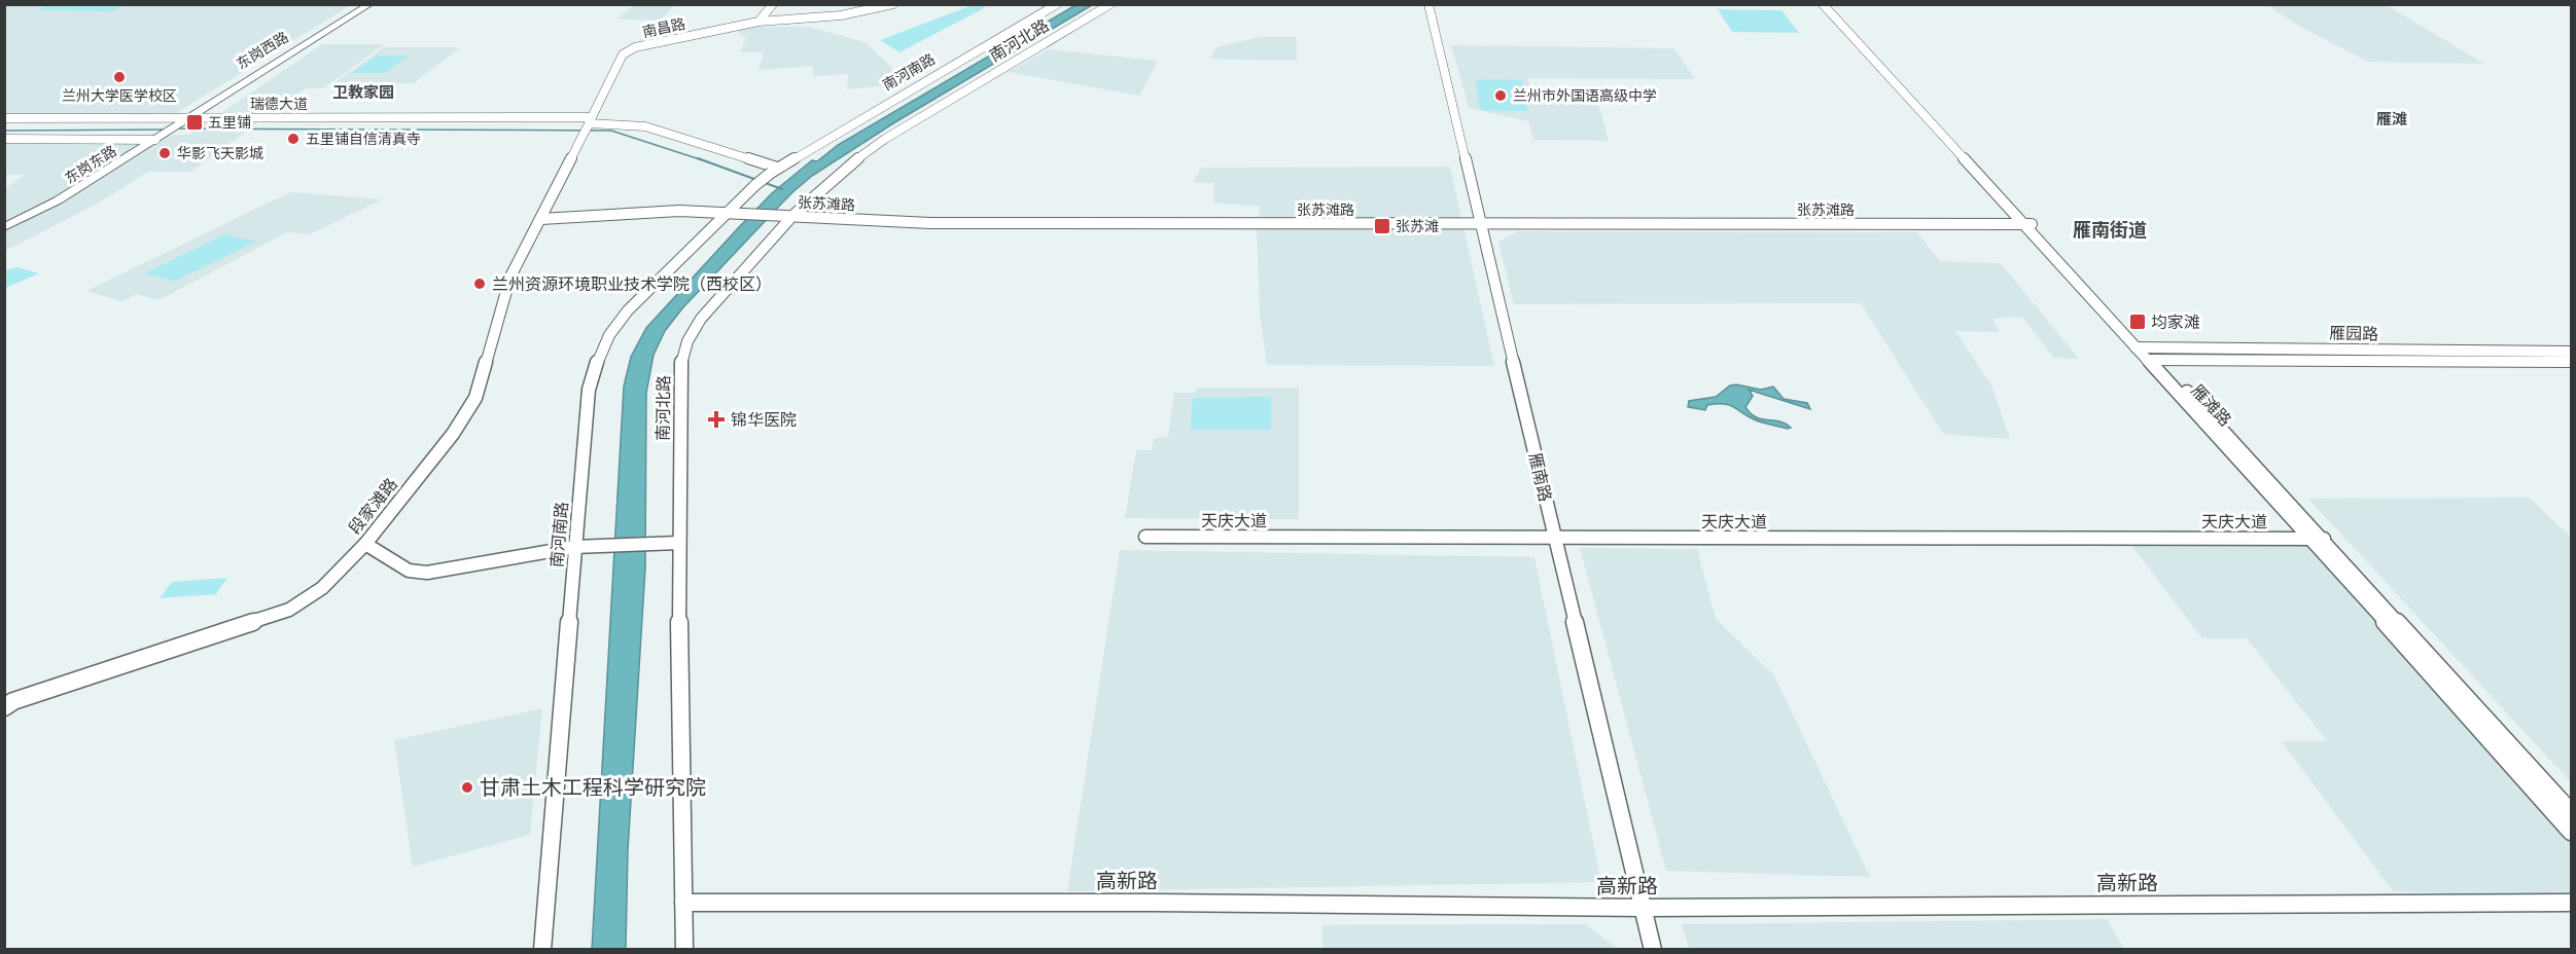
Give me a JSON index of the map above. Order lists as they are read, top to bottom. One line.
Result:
{"streets":{"main road":["东岗西路","东岗东路"],"street":["南昌路","南河北路","南河南路","瑞德大道","张苏滩路","雁园路","雁滩路","雁南路","段家滩路","天庆大道","高新路"]},"crossings":[["南昌路","瑞德大道"],["南昌路","段家滩路"],["南河北路","张苏滩路"],["南河北路","高新路"],["东岗西路","瑞德大道"],["东岗西路","东岗东路"],["南河南路","瑞德大道"],["南河南路","张苏滩路"],["瑞德大道","东岗东路"],["瑞德大道","段家滩路"],["张苏滩路","雁滩路"],["张苏滩路","雁南路"],["雁园路","雁滩路"],["雁滩路","天庆大道"],["雁南路","天庆大道"],["雁南路","高新路"]],"districts":["卫教家园","雁滩","雁南街道"],"places":{"other":["兰州大学医学校区","兰州市外国语高级中学","五里铺自信清真寺","华影飞天影城","兰州资源环境职业技术学院（西校区）","甘肃土木工程科学研究院"],"transit":["五里铺","张苏滩","均家滩"],"health":["锦华医院"]}}
